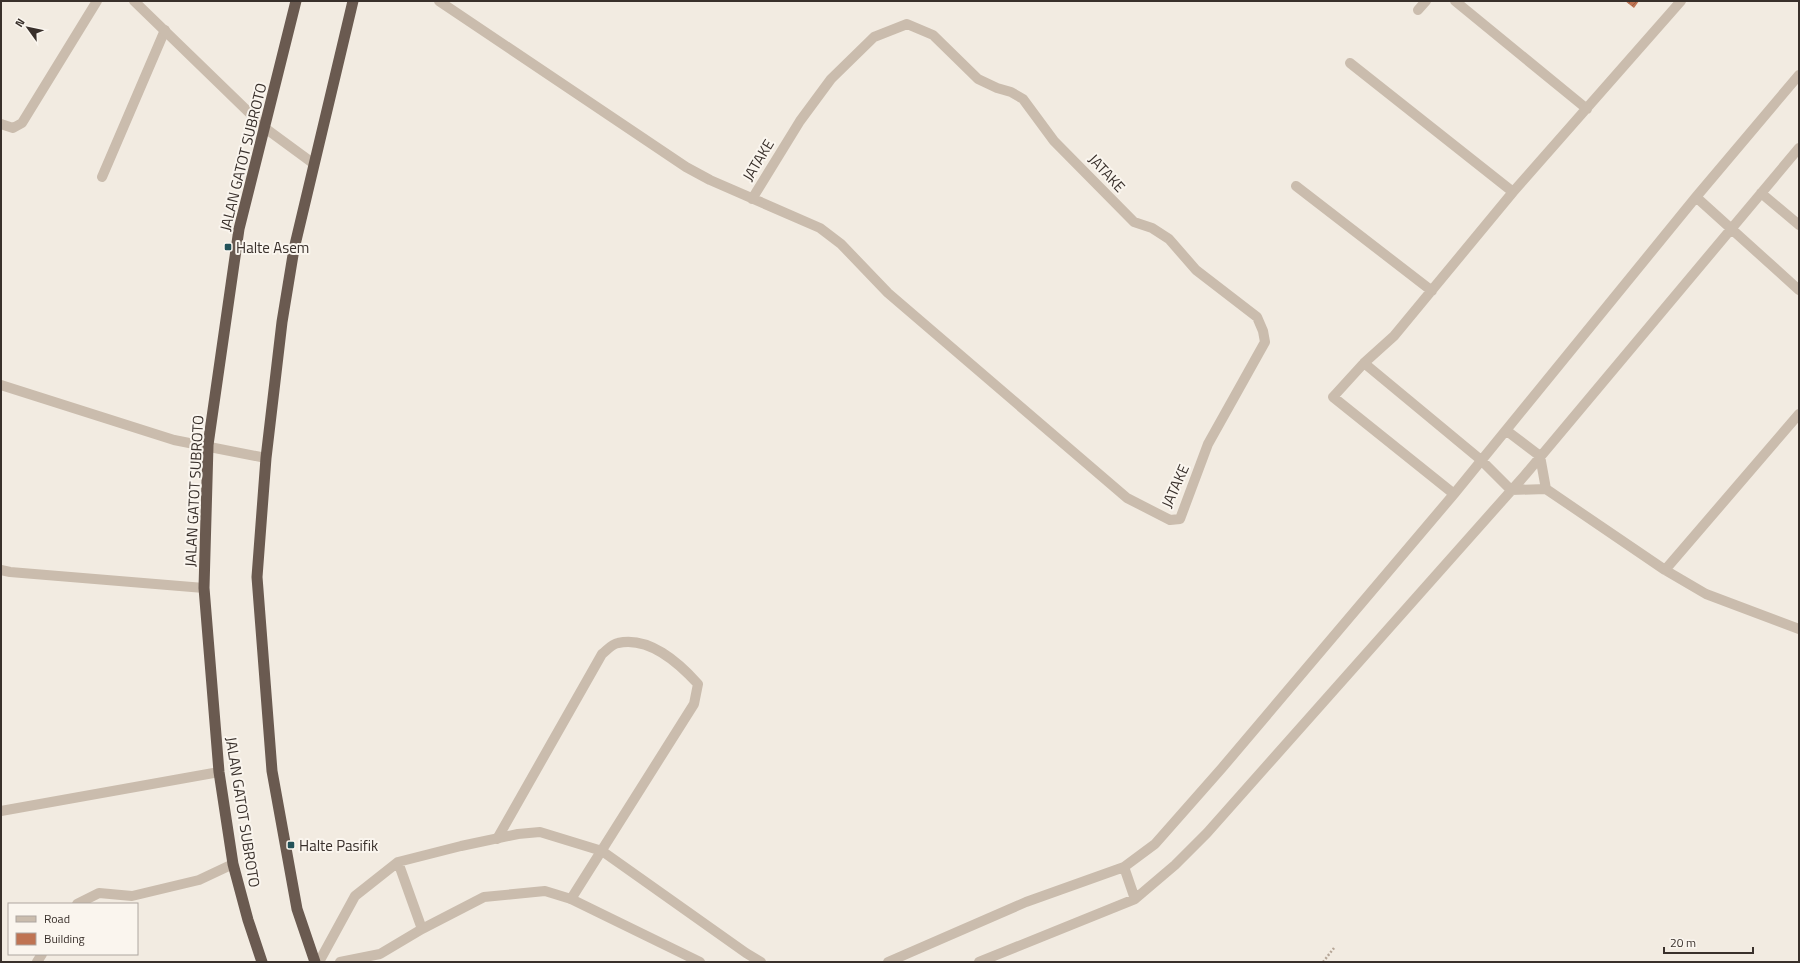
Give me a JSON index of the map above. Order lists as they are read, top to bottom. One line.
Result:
{"streets":{"highway":["JALAN GATOT SUBROTO"],"street":["JATAKE"]},"places":{"transit":["Halte Asem","Halte Pasifik"]},"legend":["Road","Building"],"scale_bar":"20 m","north":"top left"}
